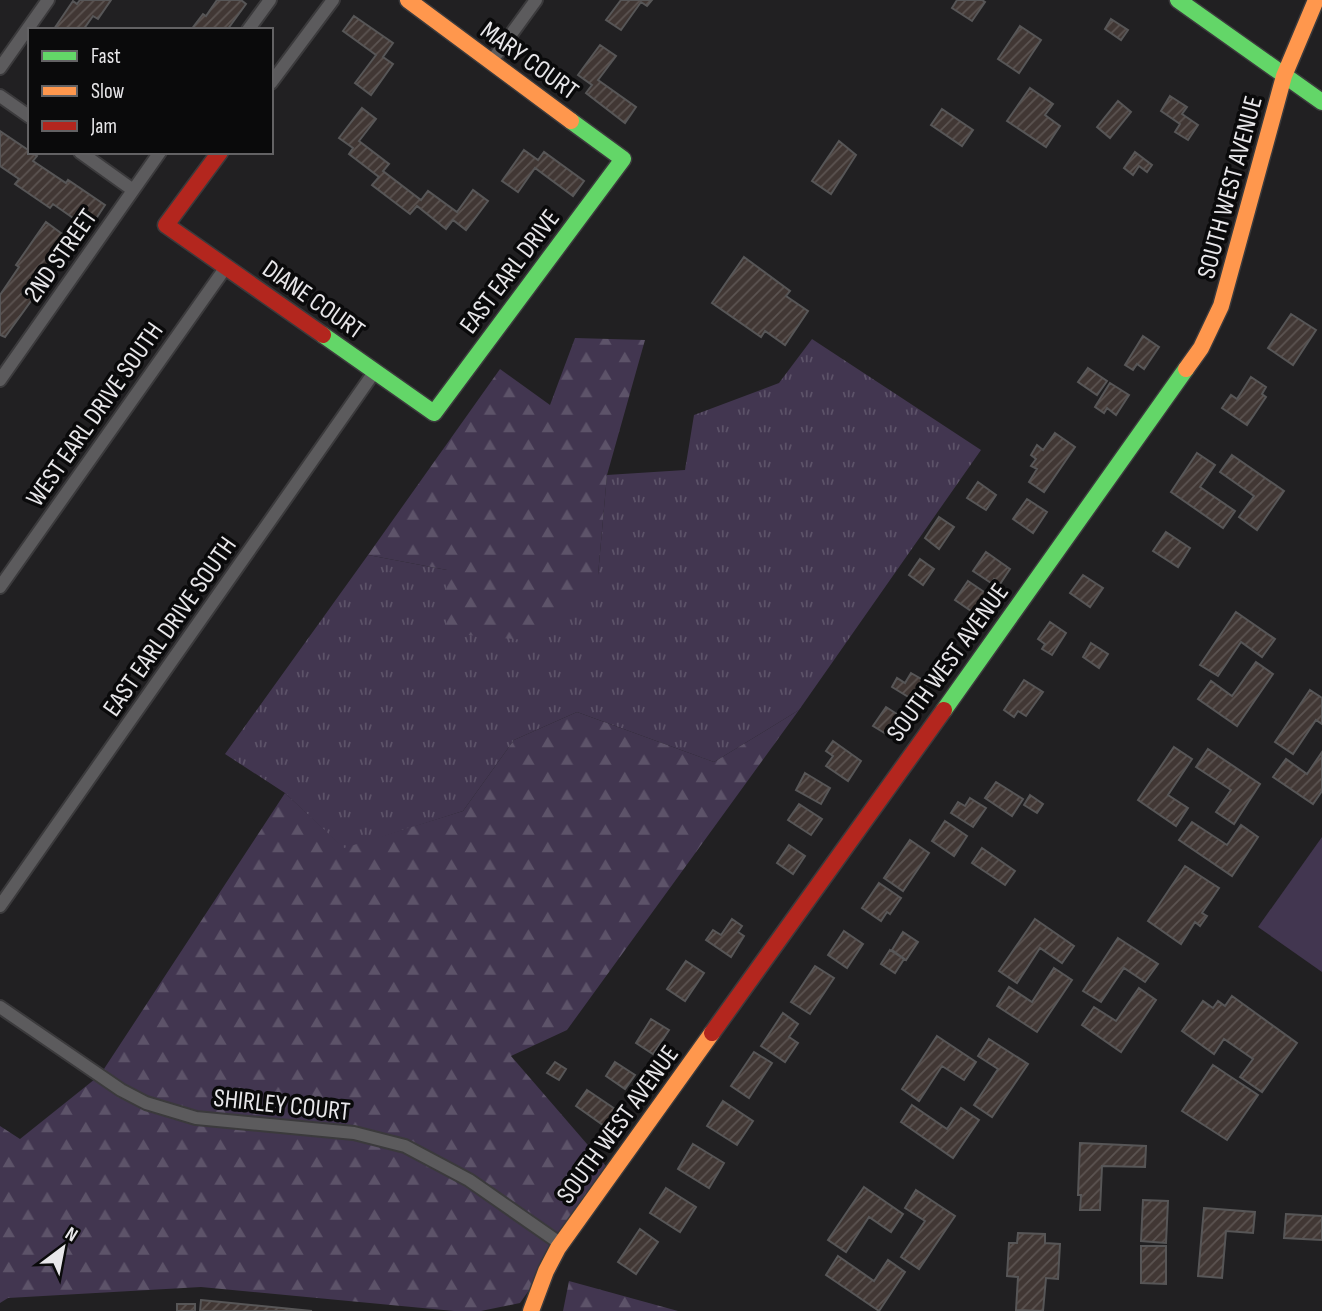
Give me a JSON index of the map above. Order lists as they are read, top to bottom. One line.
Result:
{"streets":{"street":["MARY COURT","SOUTH WEST AVENUE","2ND STREET","EAST EARL DRIVE","DIANE COURT","WEST EARL DRIVE SOUTH","EAST EARL DRIVE SOUTH","SHIRLEY COURT"]},"crossings":[["MARY COURT","EAST EARL DRIVE"],["SOUTH WEST AVENUE","SHIRLEY COURT"],["EAST EARL DRIVE","DIANE COURT"],["DIANE COURT","WEST EARL DRIVE SOUTH"],["DIANE COURT","EAST EARL DRIVE SOUTH"]],"legend":["Fast","Slow","Jam"],"north":"top right"}
